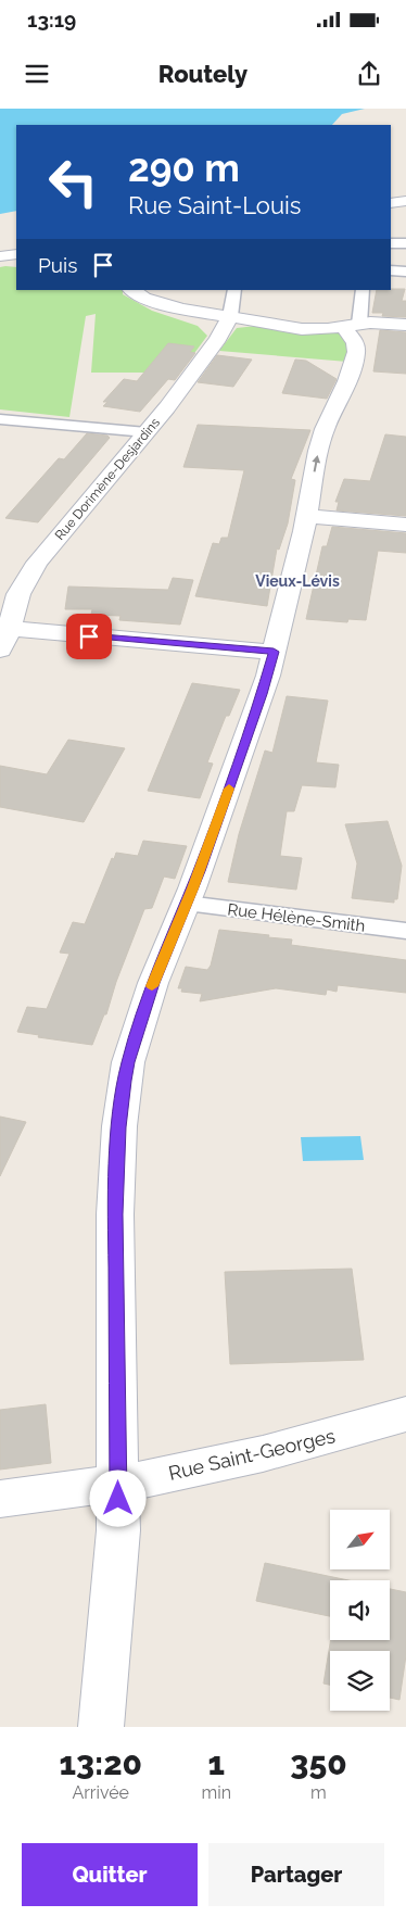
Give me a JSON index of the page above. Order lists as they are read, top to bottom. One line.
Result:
{"streets":{"main road":["Rue Dorimène-Desjardins","Rue Saint-Georges"],"street":["Rue Hélène-Smith"]},"districts":["Vieux-Lévis"],"north":"top right","page":{"status":"13:19","header":"Routely","turn":["290 m","Rue Saint-Louis"],"then":"Puis","eta":["13:20","Arrivée","1","min","350","m"],"buttons":["Quitter","Partager"]}}
